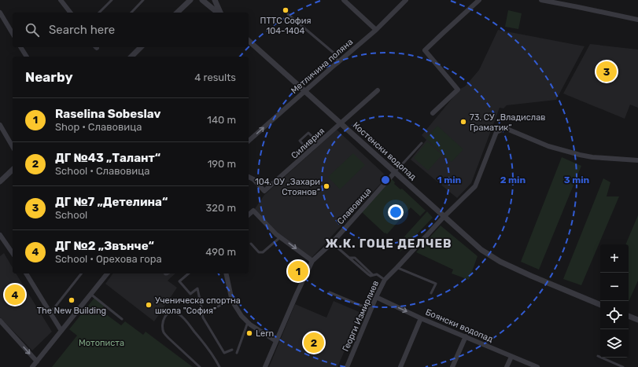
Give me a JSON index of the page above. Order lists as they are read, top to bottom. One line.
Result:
{"streets":{"street":["Метличина поляна","Силиврия","Костенски водопад","Славовица","Георги Измирлиев","Боянски водопад"]},"crossings":[["Метличина поляна","Костенски водопад"],["Силиврия","Костенски водопад"],["Костенски водопад","Славовица"],["Костенски водопад","Георги Измирлиев"],["Георги Измирлиев","Боянски водопад"]],"one_way":["Метличина поляна"],"districts":["Ж.К. ГОЦЕ ДЕЛЧЕВ"],"parks":["Мотописта"],"places":["ПТТС София 104-1404","73. СУ „Владислав Граматик“","104. ОУ „Захари Стоянов“","The New Building","Ученическа спортна школа \"София\"","Lern"],"page":{"search":"Search here","heading":["Nearby","4 results"],"pins":["3","1","4","2"],"list":[{"mark":"1","name":"Raselina Sobeslav","note":"Shop · Славовица","value":"140 m"},{"mark":"2","name":"ДГ №43 „Талант“","note":"School · Славовица","value":"190 m"},{"mark":"3","name":"ДГ №7 „Детелина“","note":"School","value":"320 m"},{"mark":"4","name":"ДГ №2 „Звънче“","note":"School · Орехова гора","value":"490 m"}],"map_buttons":["+","−"]},"rings":["1 min","2 min","3 min"]}
